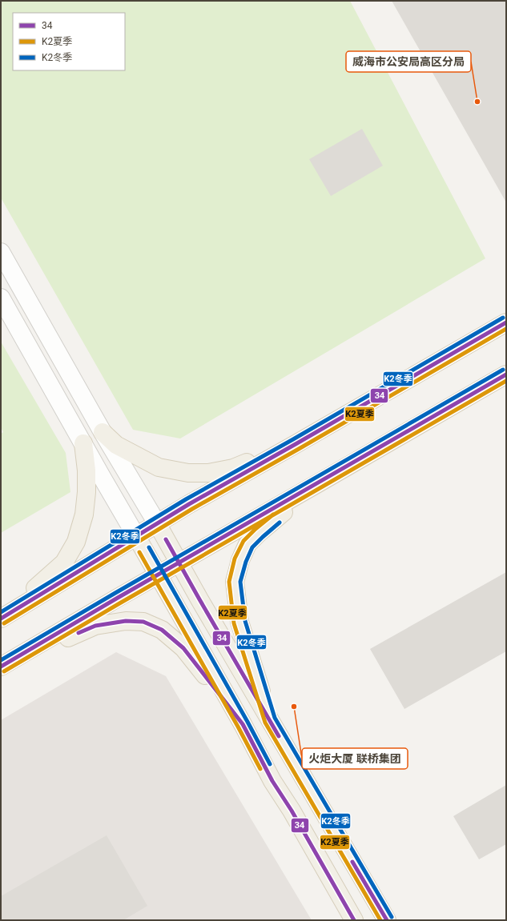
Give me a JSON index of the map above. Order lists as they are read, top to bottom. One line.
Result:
{"places":["威海市公安局高区分局","火炬大厦 联桥集团"],"lines":["transit line K2冬季","transit line 34","transit line K2夏季"],"legend":["34","K2夏季","K2冬季"]}
